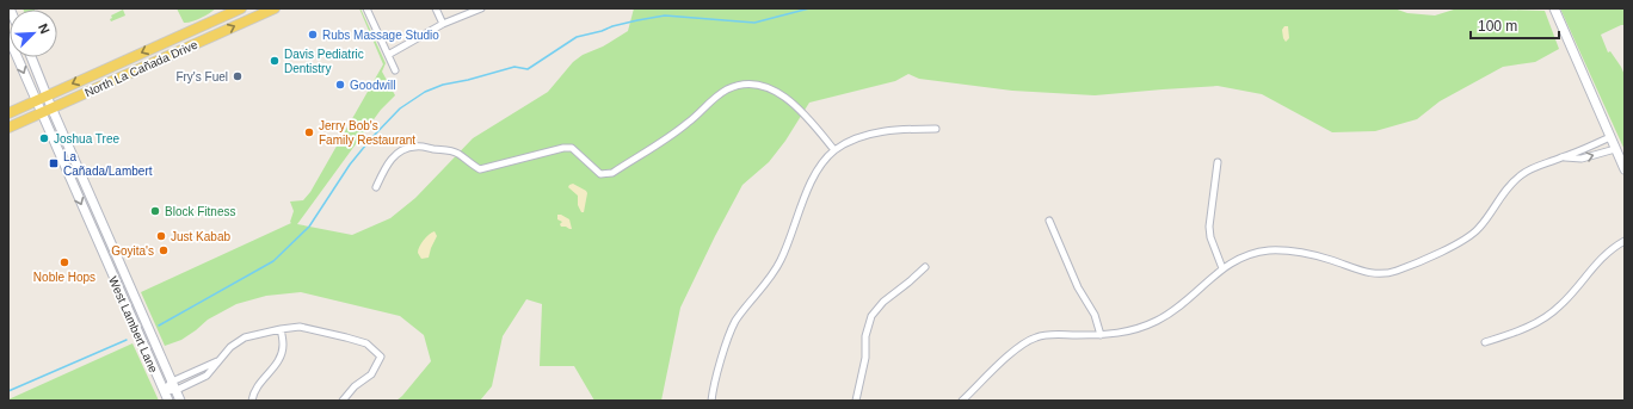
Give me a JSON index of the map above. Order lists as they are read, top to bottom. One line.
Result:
{"streets":{"main road":["North La Cañada Drive","West Lambert Lane"]},"crossings":[["North La Cañada Drive","West Lambert Lane"]],"places":{"other":["Rubs Massage Studio","Davis Pediatric Dentistry","Fry's Fuel","Goodwill","Jerry Bob's Family Restaurant","Joshua Tree","Block Fitness","Just Kabab","Goyita's","Noble Hops"],"transit":["La Cañada/Lambert"]},"scale_bar":"100 m","north":"top right"}
